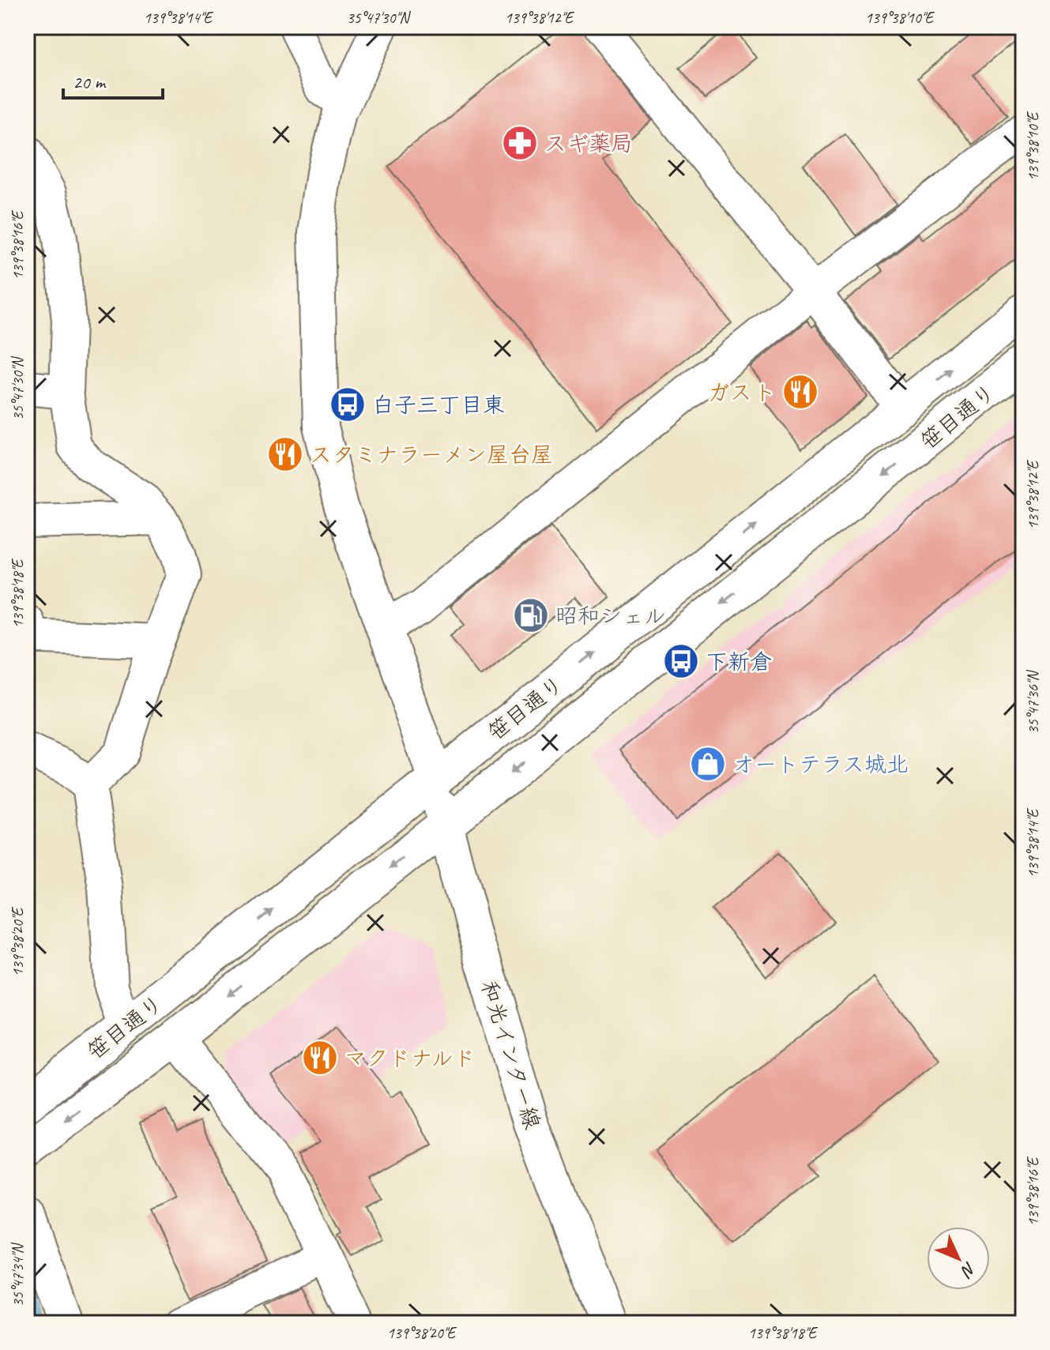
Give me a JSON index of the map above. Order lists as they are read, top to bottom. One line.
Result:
{"streets":{"main road":["笹目通り","和光インター線"]},"crossings":[["笹目通り","和光インター線"]],"places":{"pharmacy":["スギ薬局"],"restaurant":["ガスト","スタミナラーメン屋台屋","マクドナルド"],"bus stop":["白子三丁目東","下新倉"],"fuel station":["昭和シェル"],"shop":["オートテラス城北"]},"scale_bar":"20 m","north":"bottom right","coordinates":["139°38'14\"E","35°47'30\"N","139°38'12\"E","139°38'10\"E","139°38'16\"E","139°38'18\"E","35°47'36\"N","139°38'20\"E","35°47'34\"N"]}
